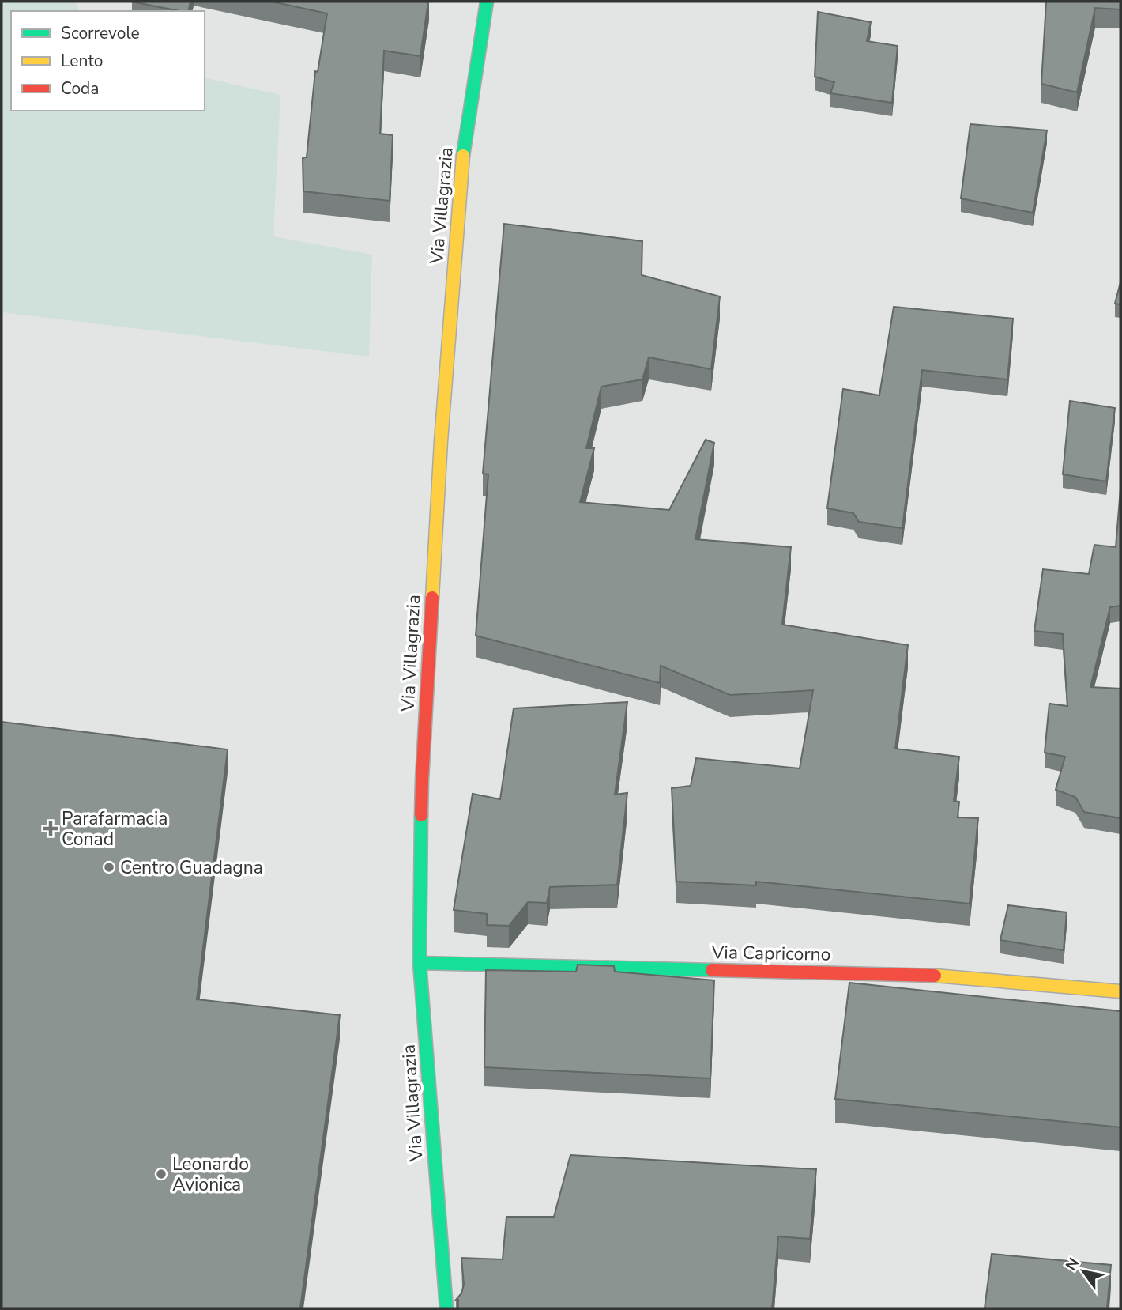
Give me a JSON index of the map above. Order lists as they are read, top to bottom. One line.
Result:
{"streets":{"street":["Via Villagrazia","Via Capricorno"]},"crossings":[["Via Villagrazia","Via Capricorno"]],"places":{"health":["Parafarmacia Conad"],"other":["Centro Guadagna","Leonardo Avionica"]},"legend":["Scorrevole","Lento","Coda"],"north":"top left"}
